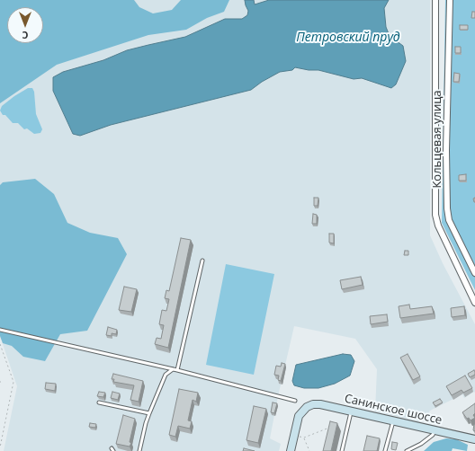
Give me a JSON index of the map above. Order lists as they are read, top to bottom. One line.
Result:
{"streets":{"street":["Кольцевая улица","Санинское шоссе"]},"water":["Петровский пруд"],"north":"bottom"}
